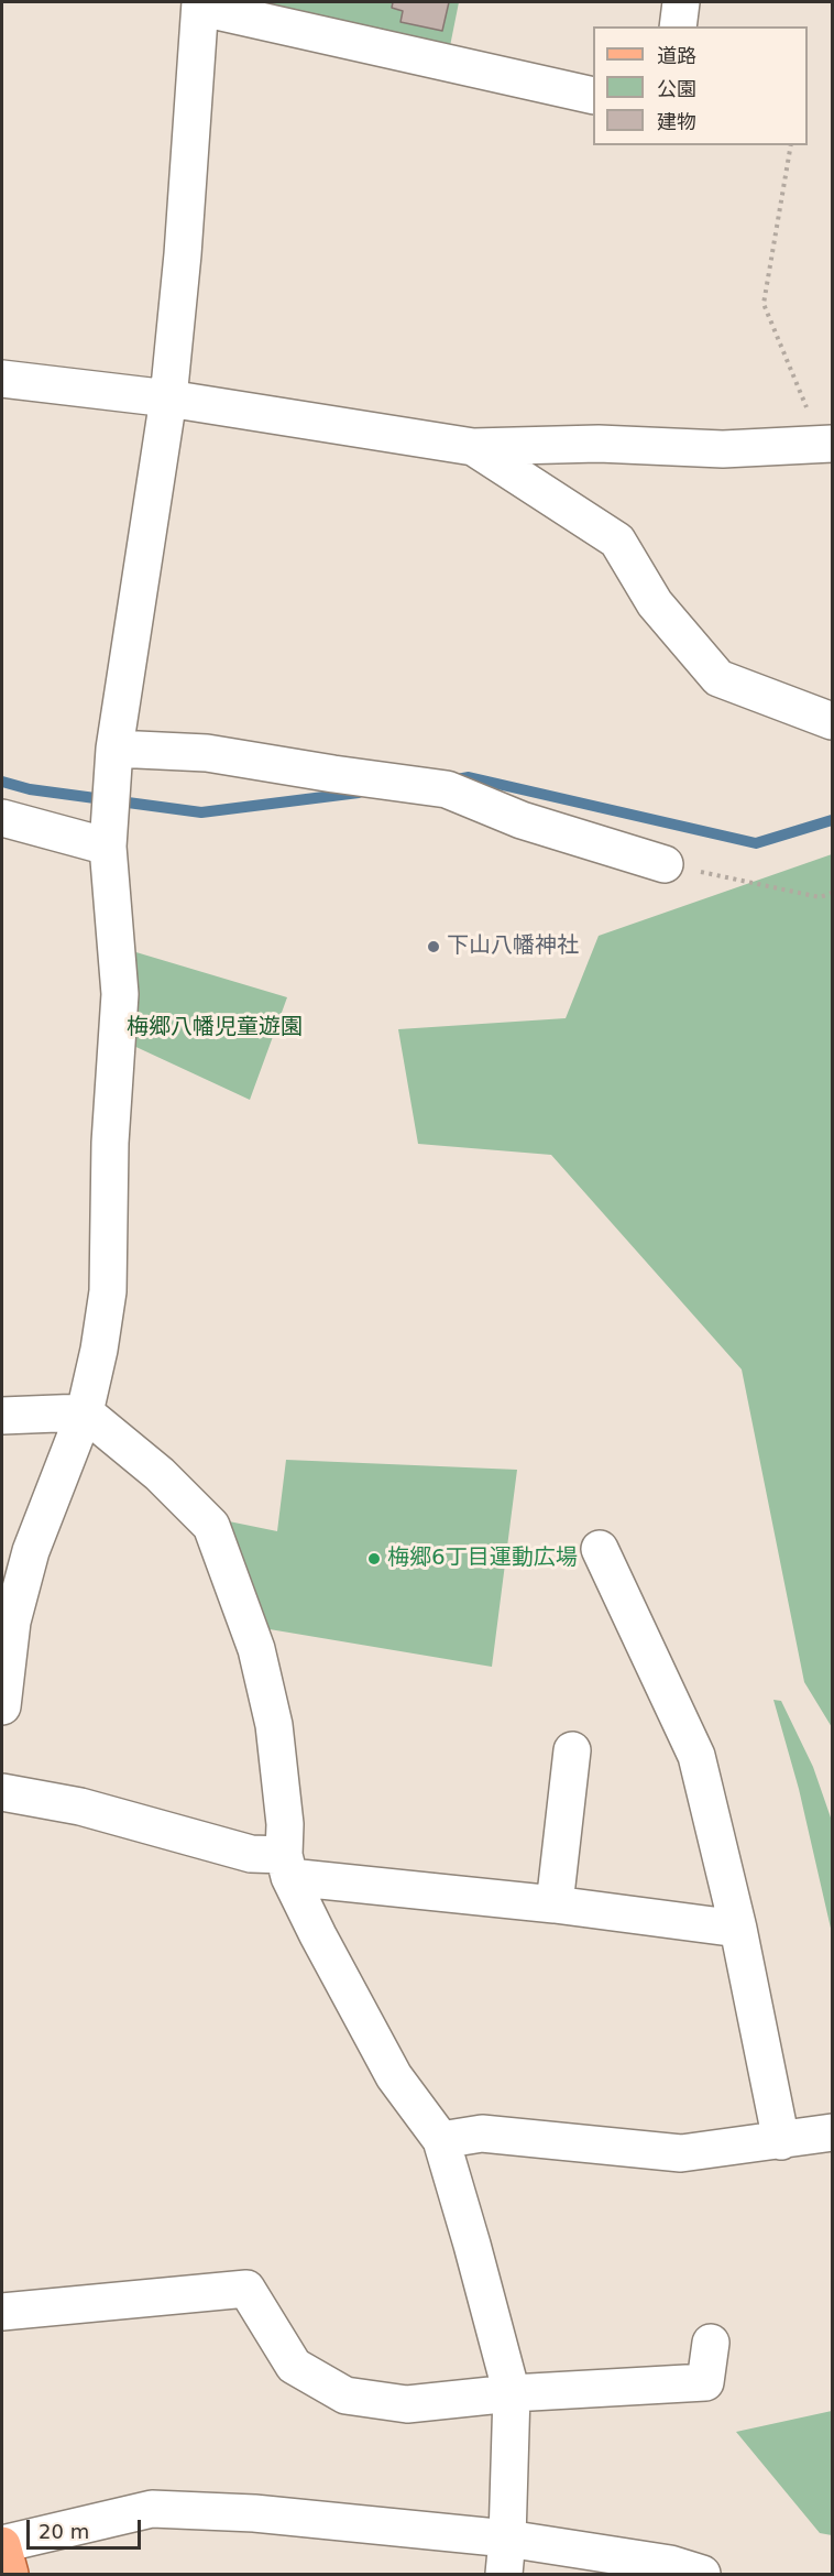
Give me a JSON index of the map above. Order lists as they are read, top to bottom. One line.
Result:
{"parks":["梅郷八幡児童遊園"],"places":["下山八幡神社","梅郷6丁目運動広場"],"legend":["道路","公園","建物"],"scale_bar":"20 m"}
